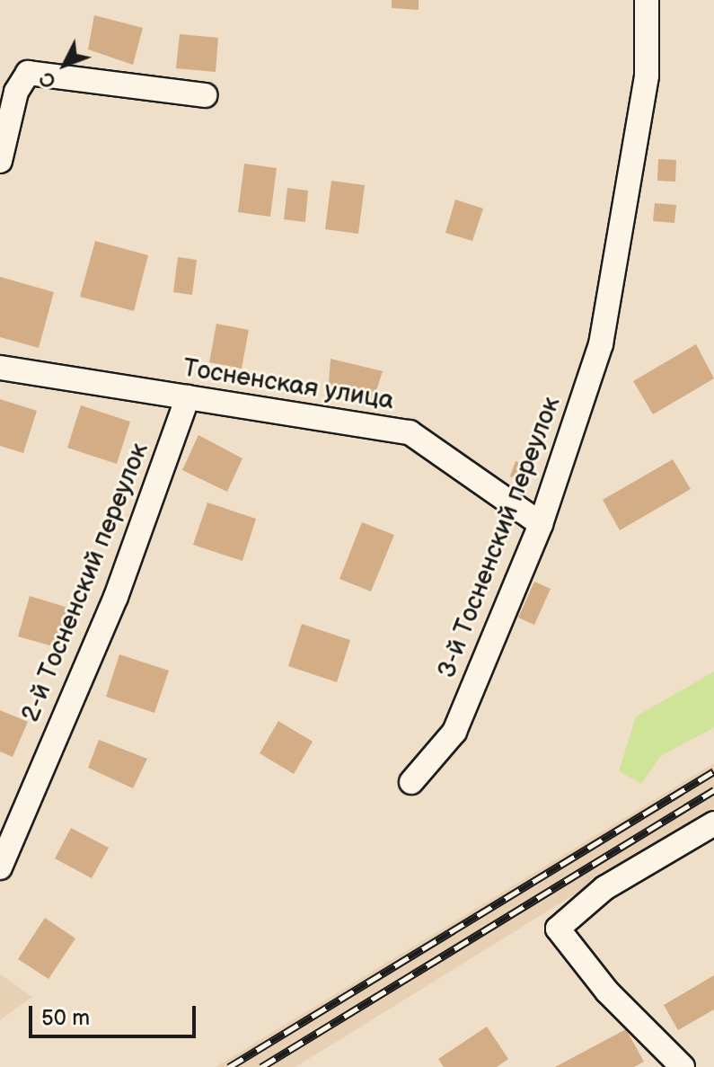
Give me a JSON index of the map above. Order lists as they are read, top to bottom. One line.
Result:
{"streets":{"street":["Тосненская улица","3-й Тосненский переулок","2-й Тосненский переулок"]},"crossings":[["Тосненская улица","3-й Тосненский переулок"],["Тосненская улица","2-й Тосненский переулок"]],"scale_bar":"50 m","north":"bottom left"}
